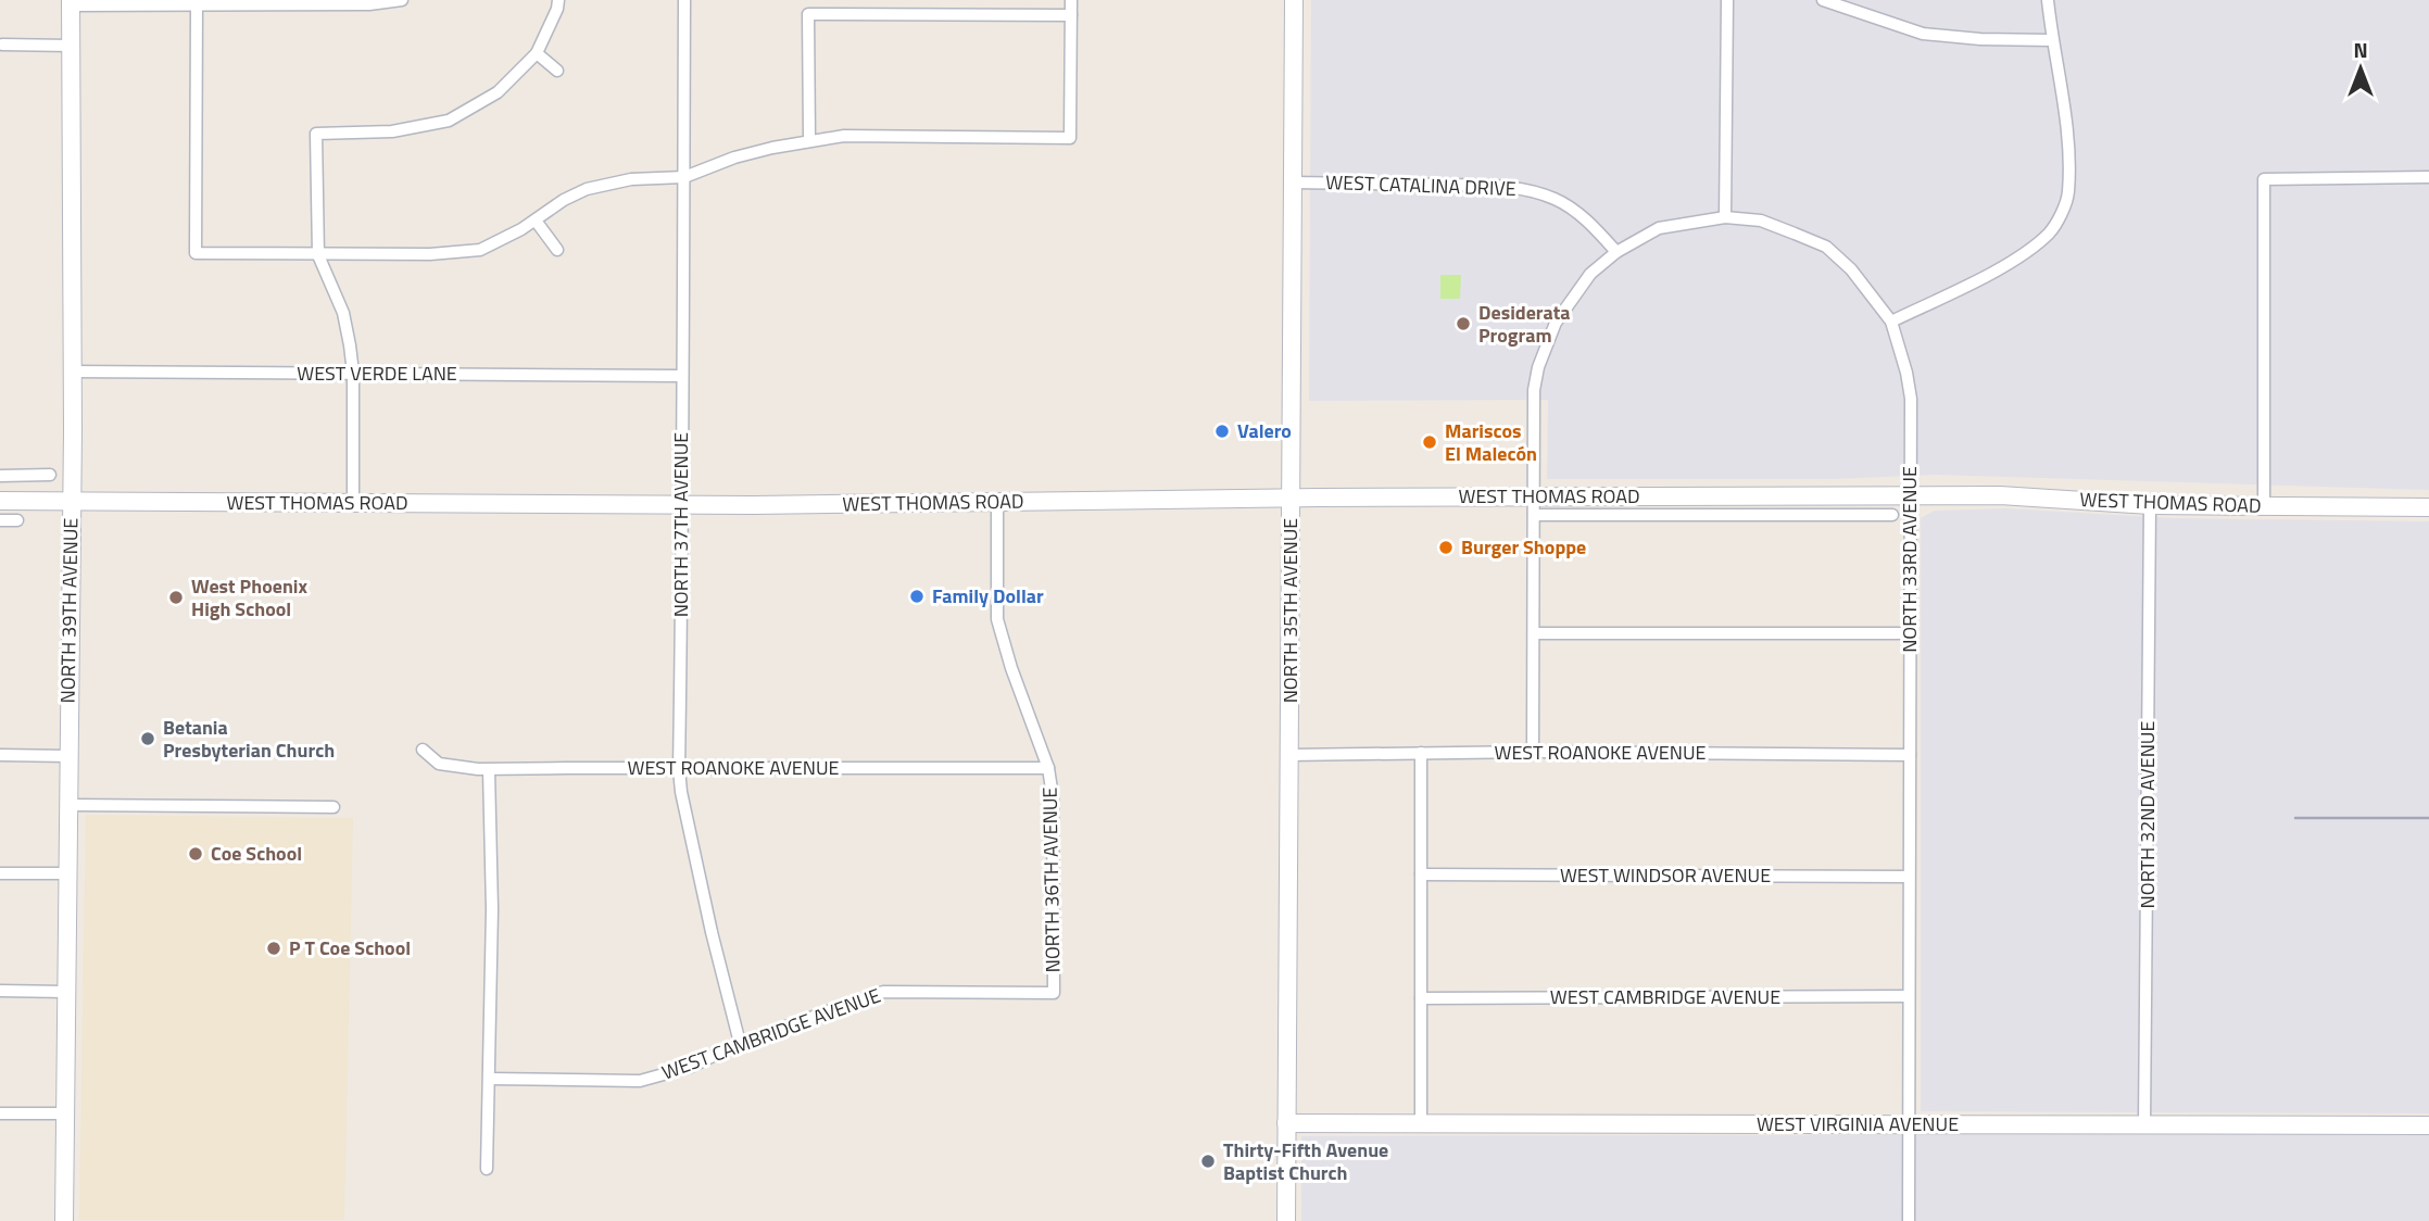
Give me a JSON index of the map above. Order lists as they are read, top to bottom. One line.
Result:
{"streets":{"main road":["WEST THOMAS ROAD","NORTH 39TH AVENUE","NORTH 35TH AVENUE","WEST VIRGINIA AVENUE"],"street":["WEST CATALINA DRIVE","WEST VERDE LANE","NORTH 37TH AVENUE","NORTH 33RD AVENUE","WEST ROANOKE AVENUE","NORTH 32ND AVENUE","WEST WINDSOR AVENUE","NORTH 36TH AVENUE","WEST CAMBRIDGE AVENUE"]},"crossings":[["WEST CATALINA DRIVE","NORTH 35TH AVENUE"],["WEST VERDE LANE","NORTH 37TH AVENUE"],["WEST VERDE LANE","NORTH 39TH AVENUE"],["WEST THOMAS ROAD","NORTH 37TH AVENUE"],["WEST THOMAS ROAD","NORTH 33RD AVENUE"],["WEST THOMAS ROAD","NORTH 39TH AVENUE"],["WEST THOMAS ROAD","NORTH 35TH AVENUE"],["WEST THOMAS ROAD","NORTH 32ND AVENUE"],["WEST THOMAS ROAD","NORTH 36TH AVENUE"],["NORTH 37TH AVENUE","WEST ROANOKE AVENUE"],["NORTH 37TH AVENUE","WEST CAMBRIDGE AVENUE"],["NORTH 33RD AVENUE","WEST ROANOKE AVENUE"],["NORTH 33RD AVENUE","WEST WINDSOR AVENUE"],["NORTH 33RD AVENUE","WEST CAMBRIDGE AVENUE"],["NORTH 33RD AVENUE","WEST VIRGINIA AVENUE"],["NORTH 35TH AVENUE","WEST ROANOKE AVENUE"],["NORTH 35TH AVENUE","WEST VIRGINIA AVENUE"],["WEST ROANOKE AVENUE","NORTH 36TH AVENUE"],["NORTH 32ND AVENUE","WEST VIRGINIA AVENUE"],["NORTH 36TH AVENUE","WEST CAMBRIDGE AVENUE"]],"places":["Desiderata Program","Valero","Mariscos El Malecón","Burger Shoppe","Family Dollar","West Phoenix High School","Betania Presbyterian Church","Coe School","P T Coe School","Thirty-Fifth Avenue Baptist Church"],"north":"top"}
